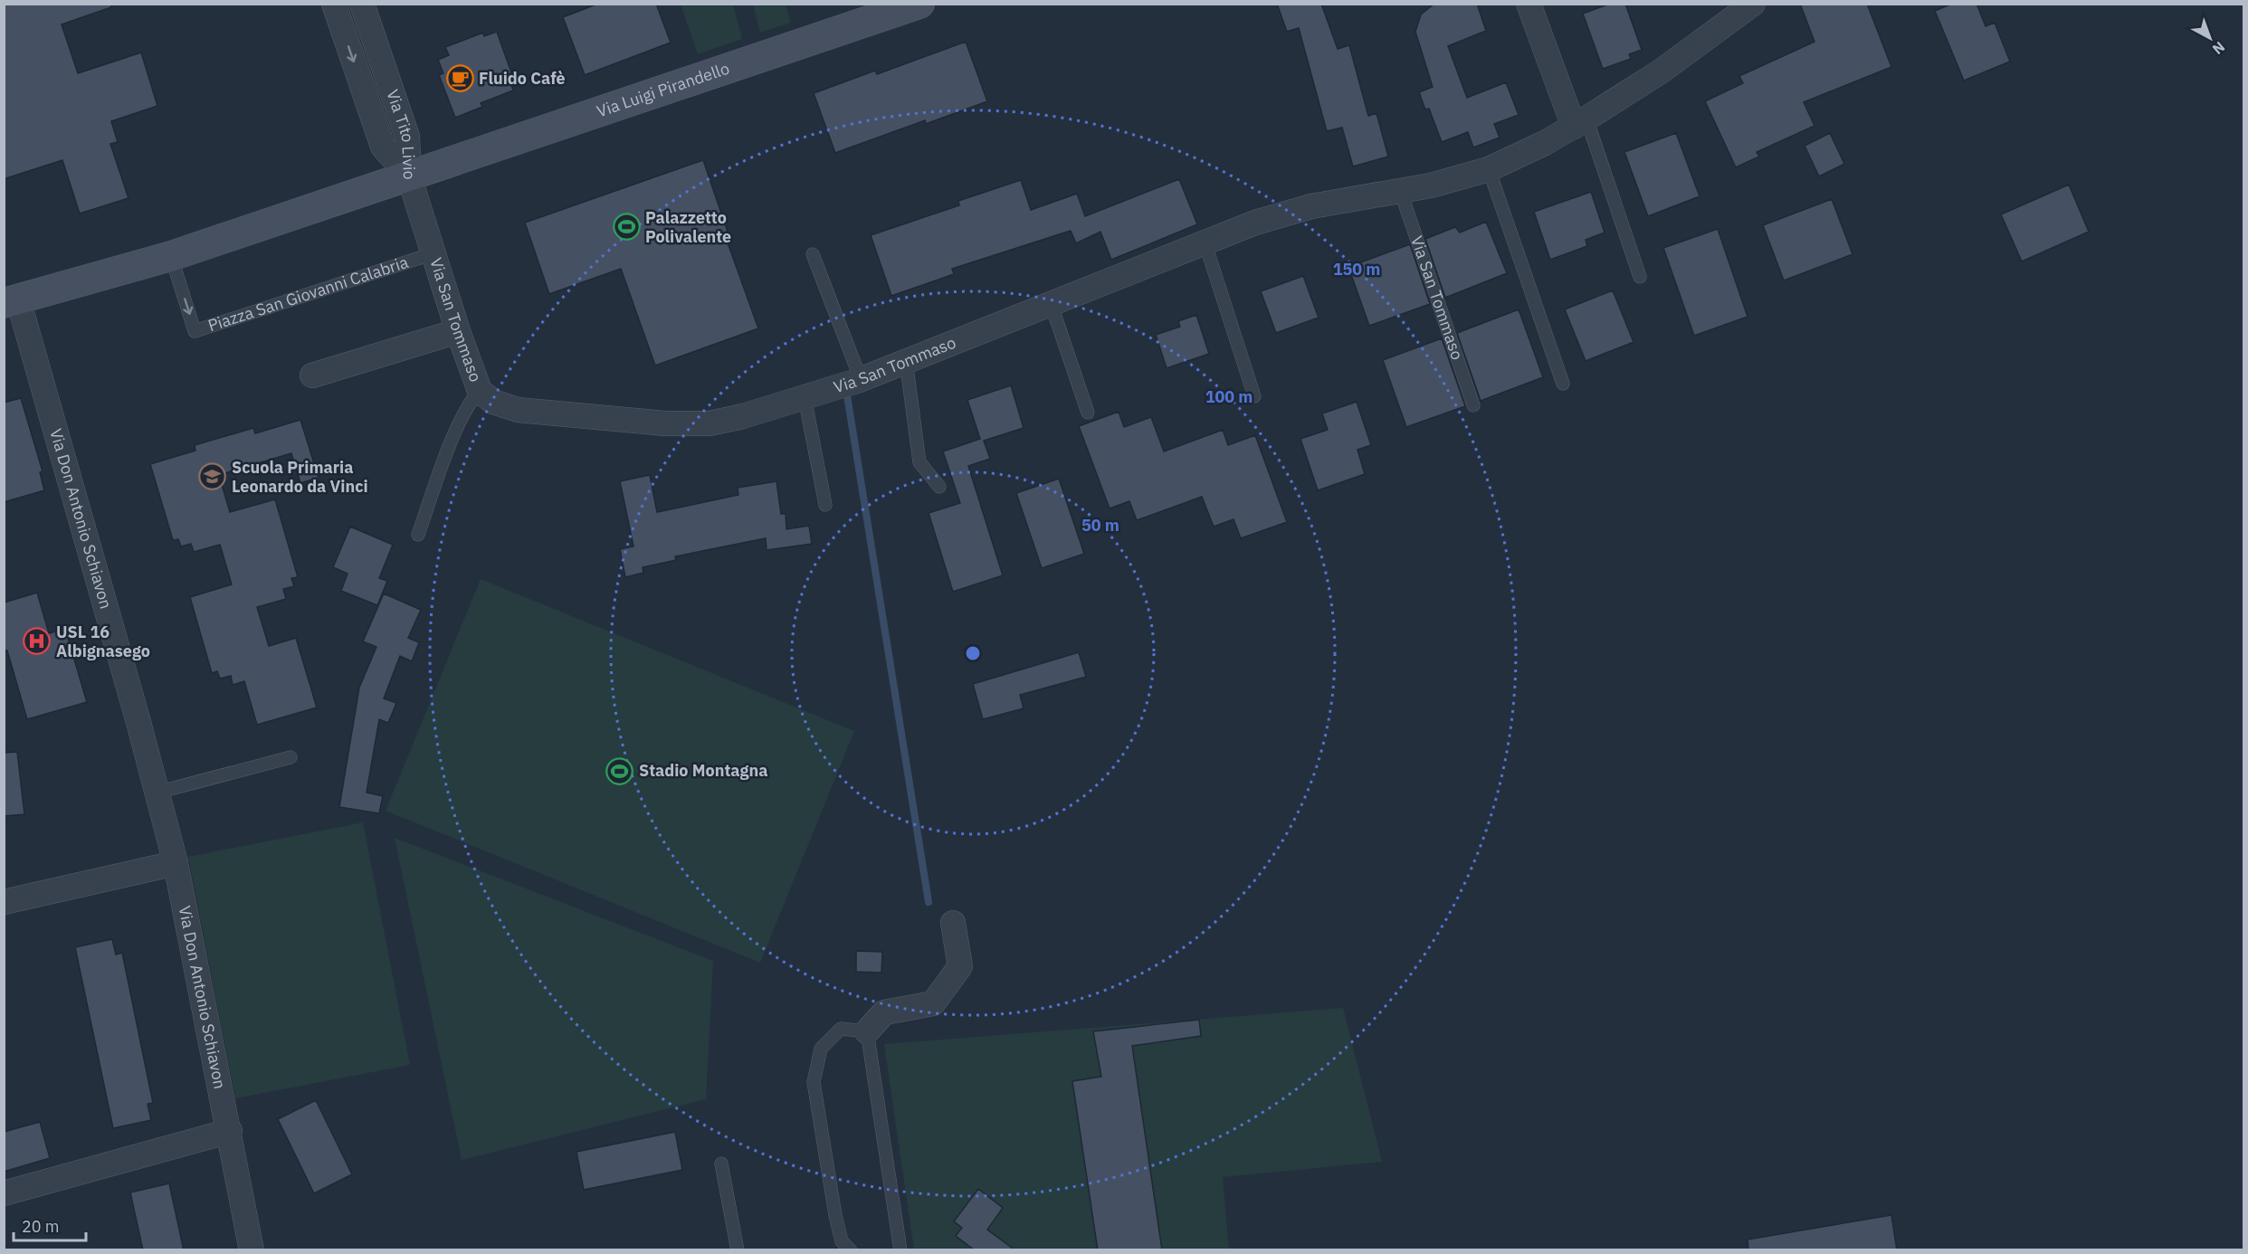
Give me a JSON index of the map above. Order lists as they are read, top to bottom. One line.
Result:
{"streets":{"street":["Via Luigi Pirandello","Via Tito Livio","Via San Tommaso","Via Don Antonio Schiavon"],"lane":["Piazza San Giovanni Calabria"]},"crossings":[["Via Luigi Pirandello","Via Tito Livio"],["Via Luigi Pirandello","Via San Tommaso"],["Via Tito Livio","Via San Tommaso"],["Piazza San Giovanni Calabria","Via San Tommaso"]],"places":{"cafe":["Fluido Cafè"],"sports":["Palazzetto Polivalente","Stadio Montagna"],"school or university":["Scuola Primaria Leonardo da Vinci"],"hospital":["USL 16 Albignasego"]},"scale_bar":"20 m","north":"bottom right","rings":["150 m","100 m","50 m"]}
